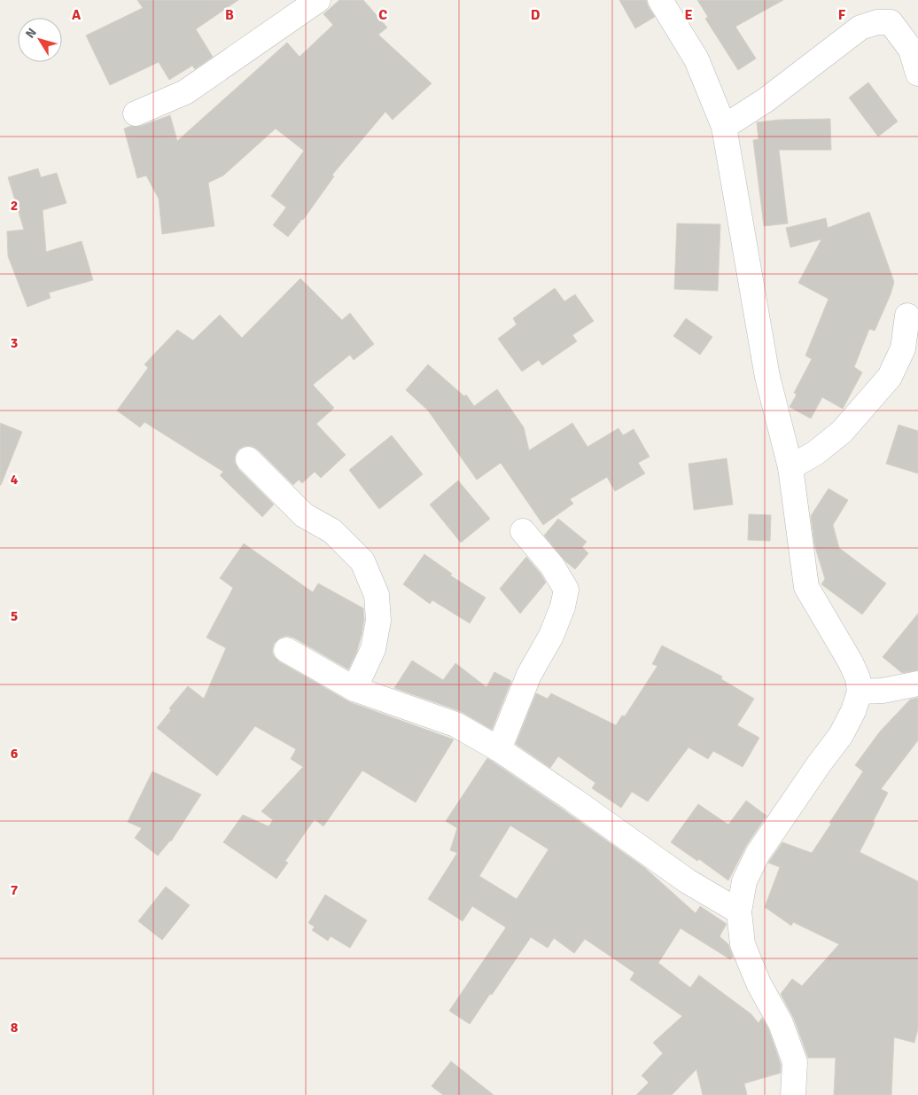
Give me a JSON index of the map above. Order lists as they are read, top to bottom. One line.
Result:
{"north":"top left","grid":{"columns":["A","B","C","D","E","F"],"rows":["2","3","4","5","6","7","8"]}}
